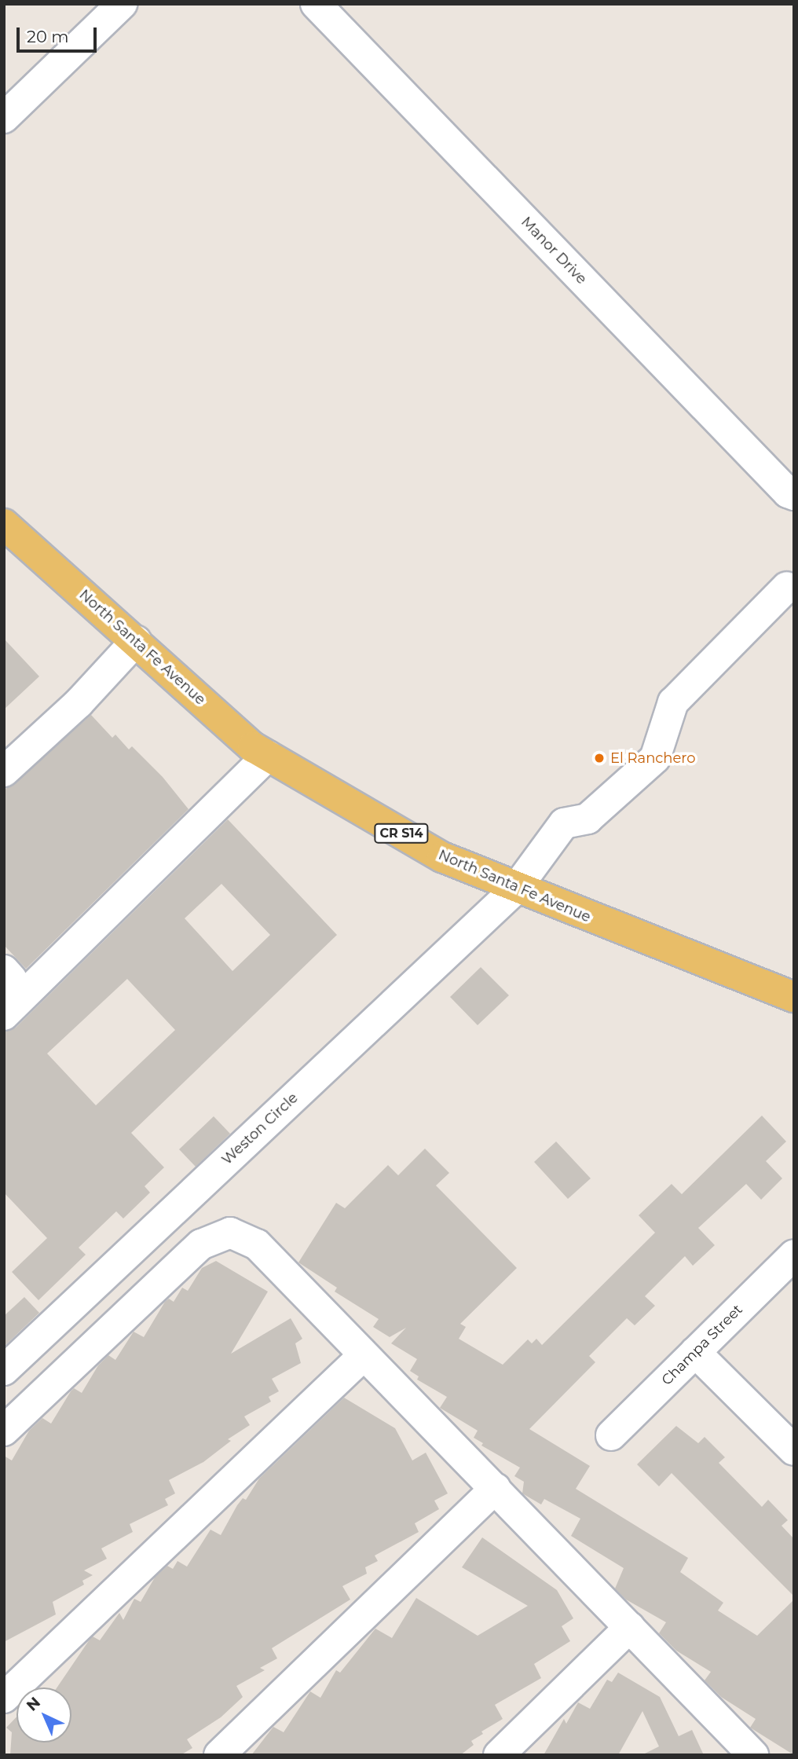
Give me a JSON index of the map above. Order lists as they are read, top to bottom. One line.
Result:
{"streets":{"main road":["North Santa Fe Avenue","CR S14"],"street":["Manor Drive","Weston Circle","Champa Street"]},"crossings":[["North Santa Fe Avenue","Weston Circle"]],"places":["El Ranchero"],"scale_bar":"20 m","north":"top left"}
